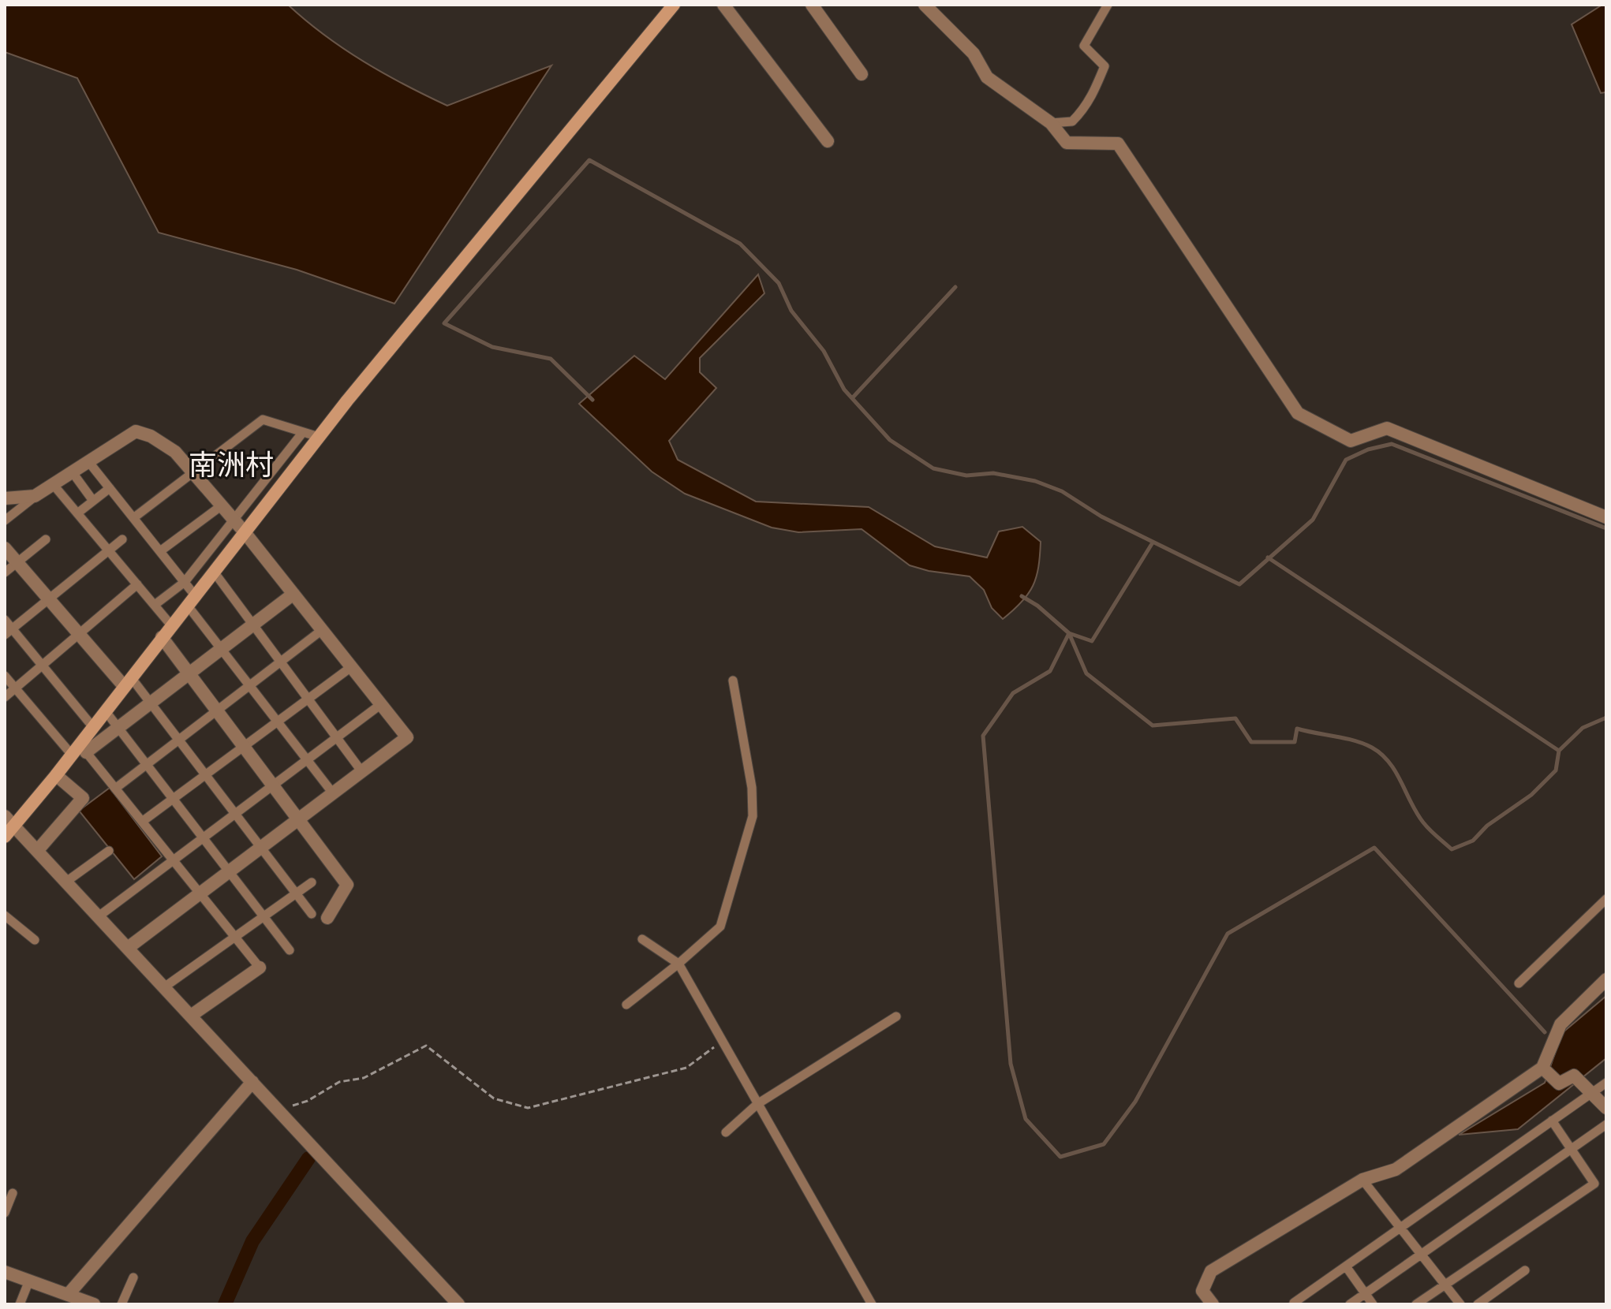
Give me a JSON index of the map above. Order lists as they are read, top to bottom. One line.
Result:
{"districts":["南洲村"]}
